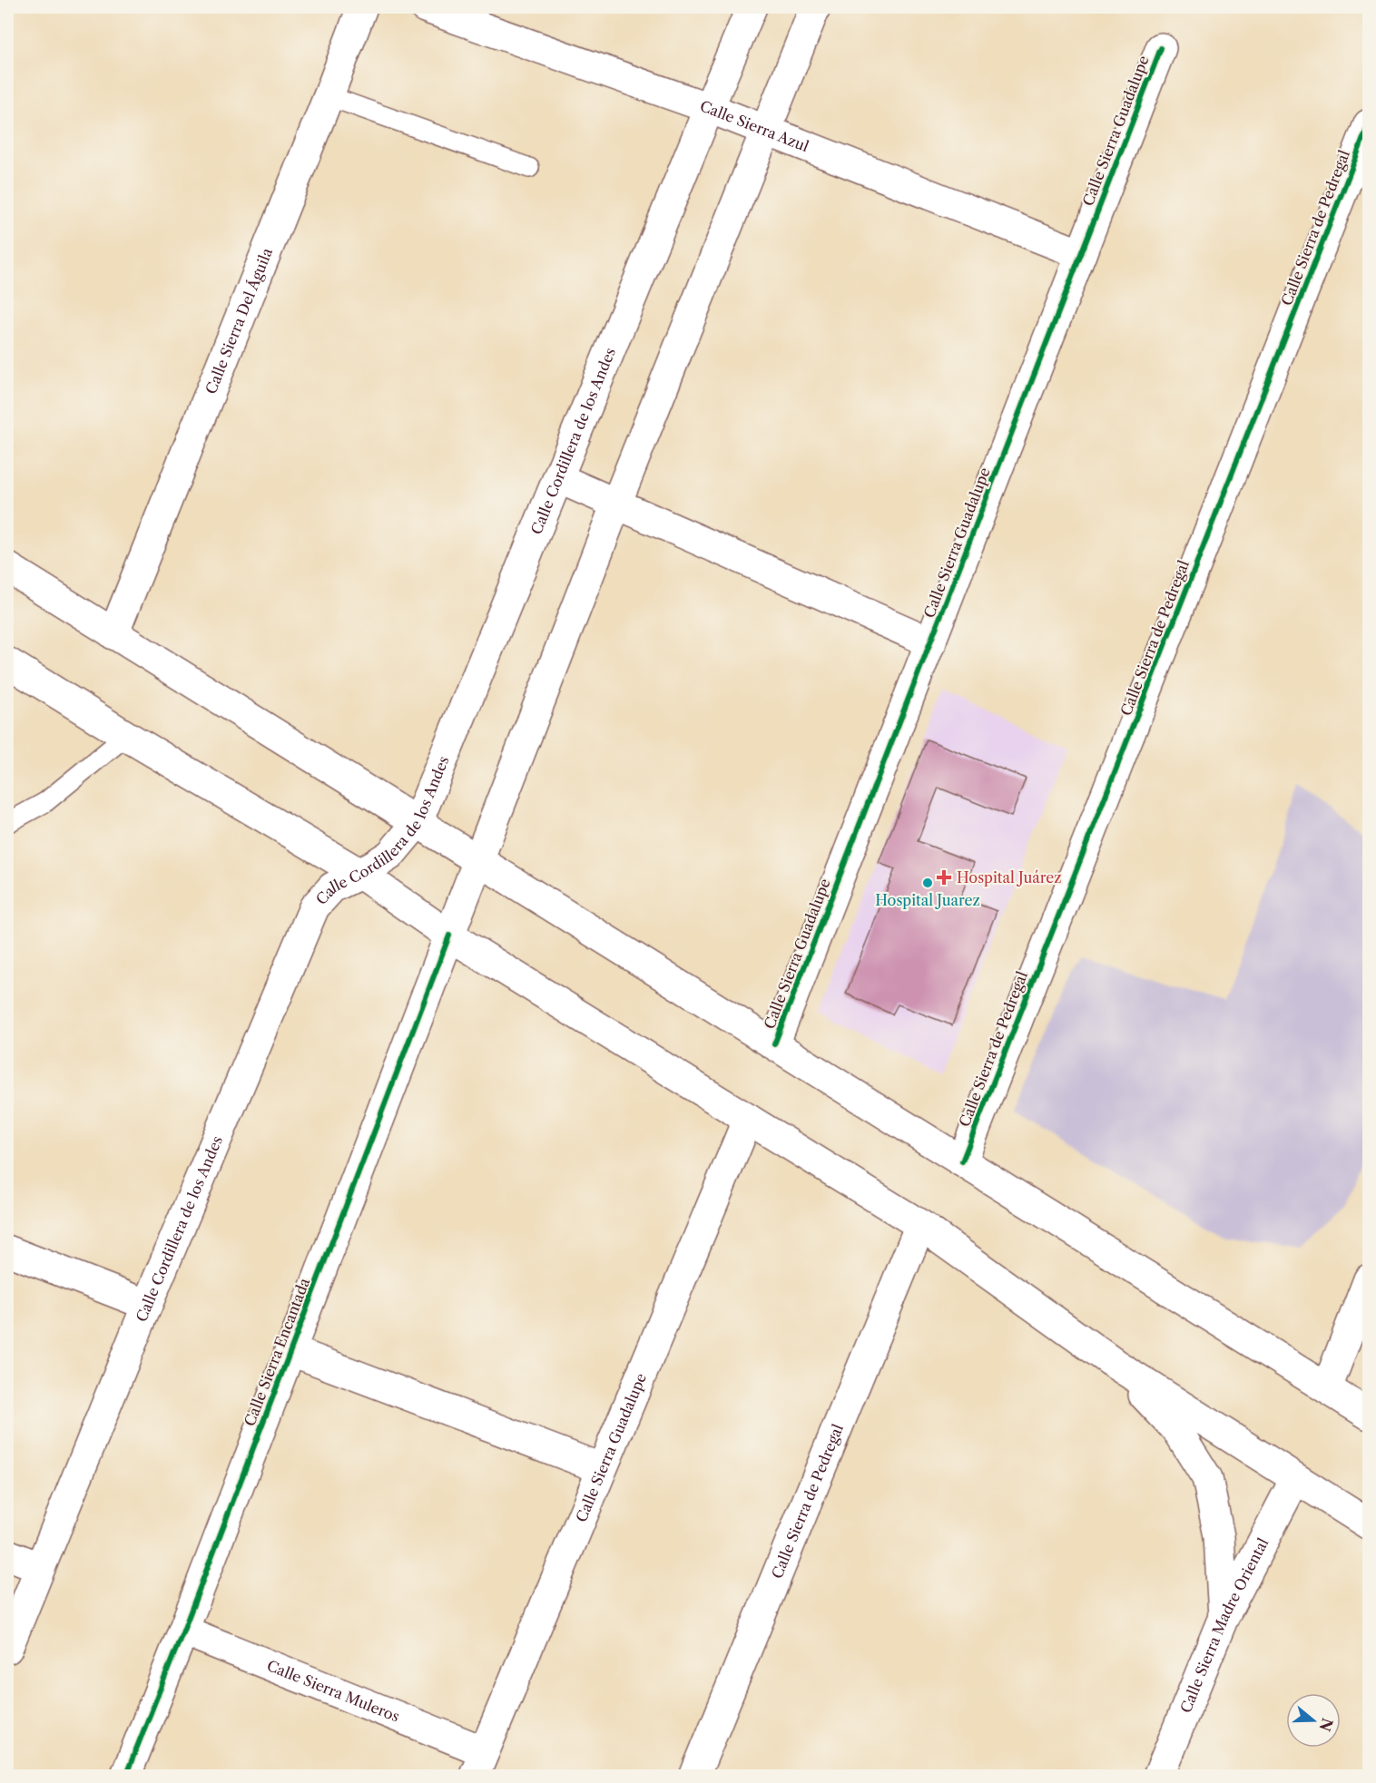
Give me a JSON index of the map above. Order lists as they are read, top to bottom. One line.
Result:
{"streets":{"street":["Calle Sierra Azul","Calle Sierra Guadalupe","Calle Sierra de Pedregal","Calle Sierra Del Águila","Calle Cordillera de los Andes","Calle Sierra Encantada","Calle Sierra Madre Oriental","Calle Sierra Muleros"]},"crossings":[["Calle Sierra Azul","Calle Sierra Guadalupe"],["Calle Sierra Azul","Calle Cordillera de los Andes"],["Calle Sierra Guadalupe","Calle Sierra Muleros"],["Calle Sierra Encantada","Calle Sierra Muleros"]],"places":{"health":["Hospital Juárez"],"other":["Hospital Juarez"]},"north":"right"}
